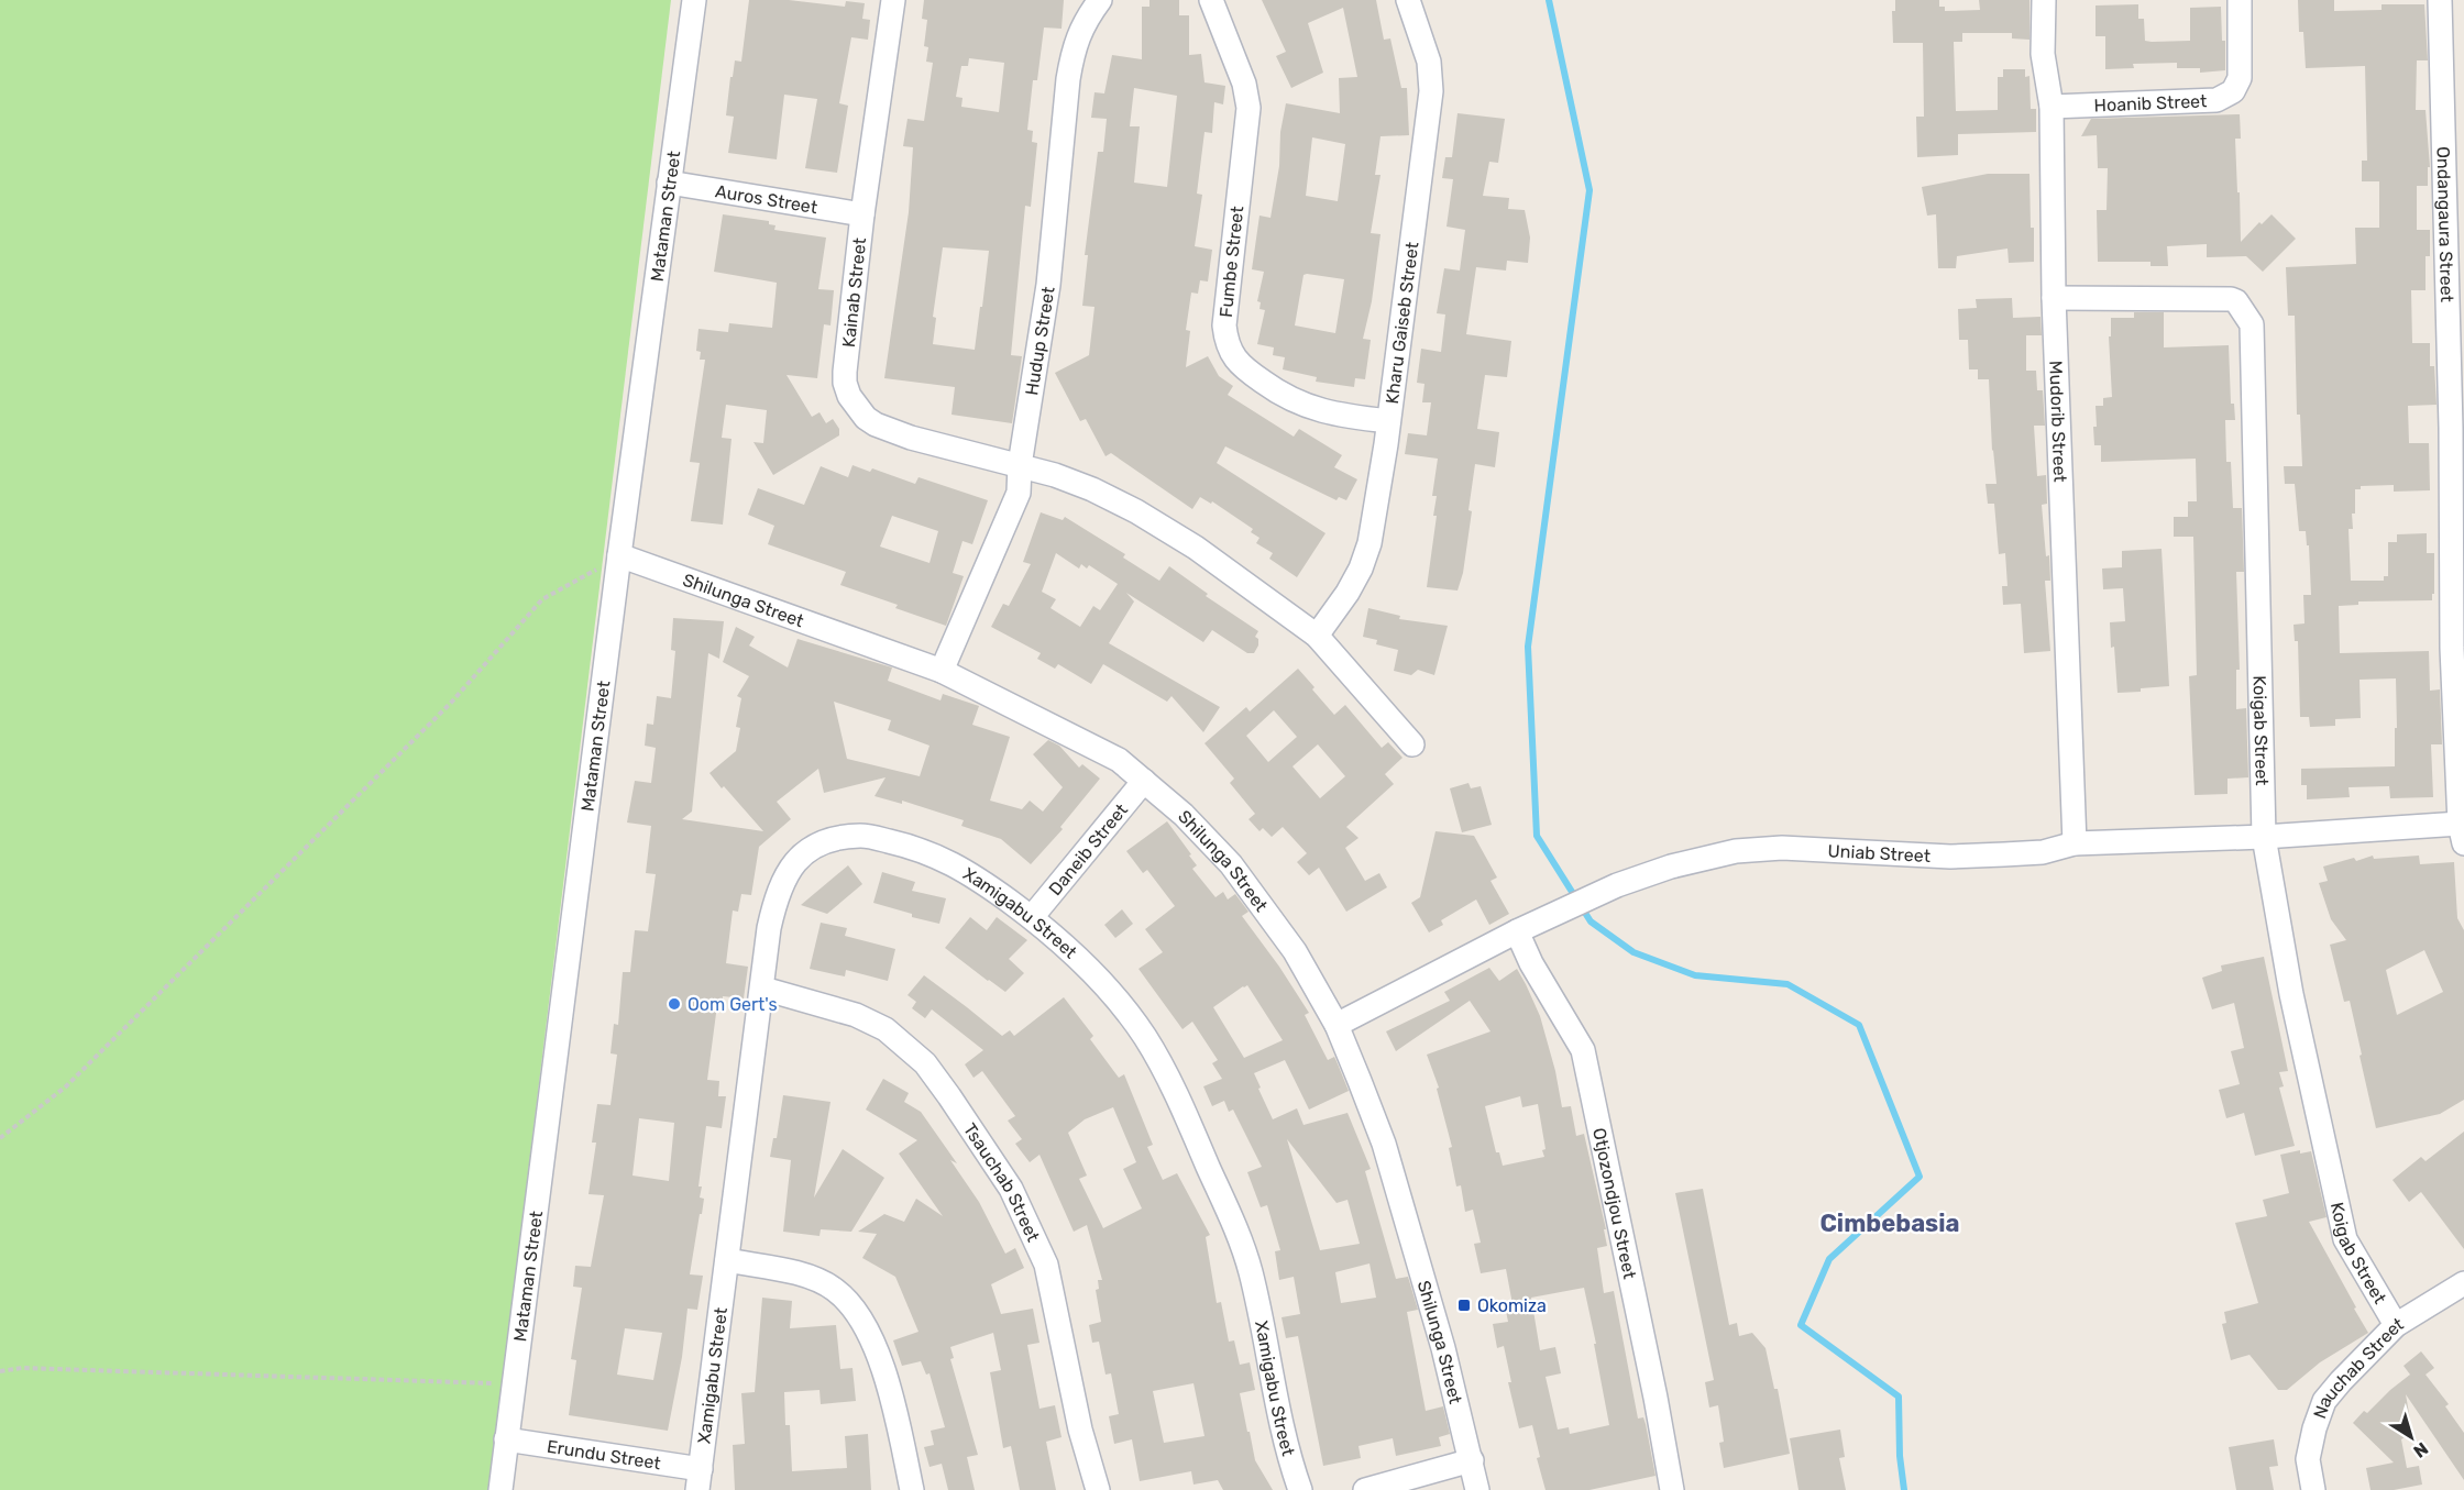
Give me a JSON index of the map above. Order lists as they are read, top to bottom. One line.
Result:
{"streets":{"street":["Hoanib Street","Auros Street","Mataman Street","Ondangaura Street","Fumbe Street","Kainab Street","Kharu Gaiseb Street","Hudup Street","Mudorib Street","Shilunga Street","Koigab Street","Daneib Street","Uniab Street","Xamigabu Street","Tsauchab Street","Otjozondjou Street","Nauchab Street","Erundu Street"]},"crossings":[["Hoanib Street","Mudorib Street"],["Auros Street","Mataman Street"],["Auros Street","Kainab Street"],["Mataman Street","Shilunga Street"],["Mataman Street","Erundu Street"],["Ondangaura Street","Uniab Street"],["Fumbe Street","Kharu Gaiseb Street"],["Kainab Street","Kharu Gaiseb Street"],["Kainab Street","Hudup Street"],["Hudup Street","Shilunga Street"],["Mudorib Street","Koigab Street"],["Mudorib Street","Uniab Street"],["Shilunga Street","Daneib Street"],["Shilunga Street","Uniab Street"],["Koigab Street","Uniab Street"],["Koigab Street","Nauchab Street"],["Daneib Street","Xamigabu Street"],["Uniab Street","Otjozondjou Street"],["Xamigabu Street","Tsauchab Street"],["Xamigabu Street","Erundu Street"]],"districts":["Cimbebasia"],"places":{"other":["Oom Gert's"],"transit":["Okomiza"]},"north":"bottom right"}
